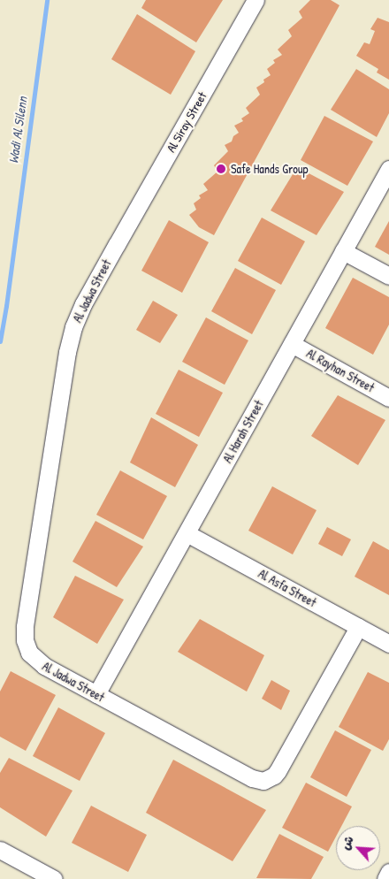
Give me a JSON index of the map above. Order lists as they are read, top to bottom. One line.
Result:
{"streets":{"street":["Al Siray Street","Al Jadwa Street","Al Rayhan Street","Al Harah Street","Al Asfa Street"]},"crossings":[["Al Siray Street","Al Jadwa Street"],["Al Jadwa Street","Al Harah Street"],["Al Jadwa Street","Al Asfa Street"],["Al Rayhan Street","Al Harah Street"],["Al Harah Street","Al Asfa Street"]],"water":["Wadi Al Silenn"],"places":["Safe Hands Group"],"north":"top left"}
